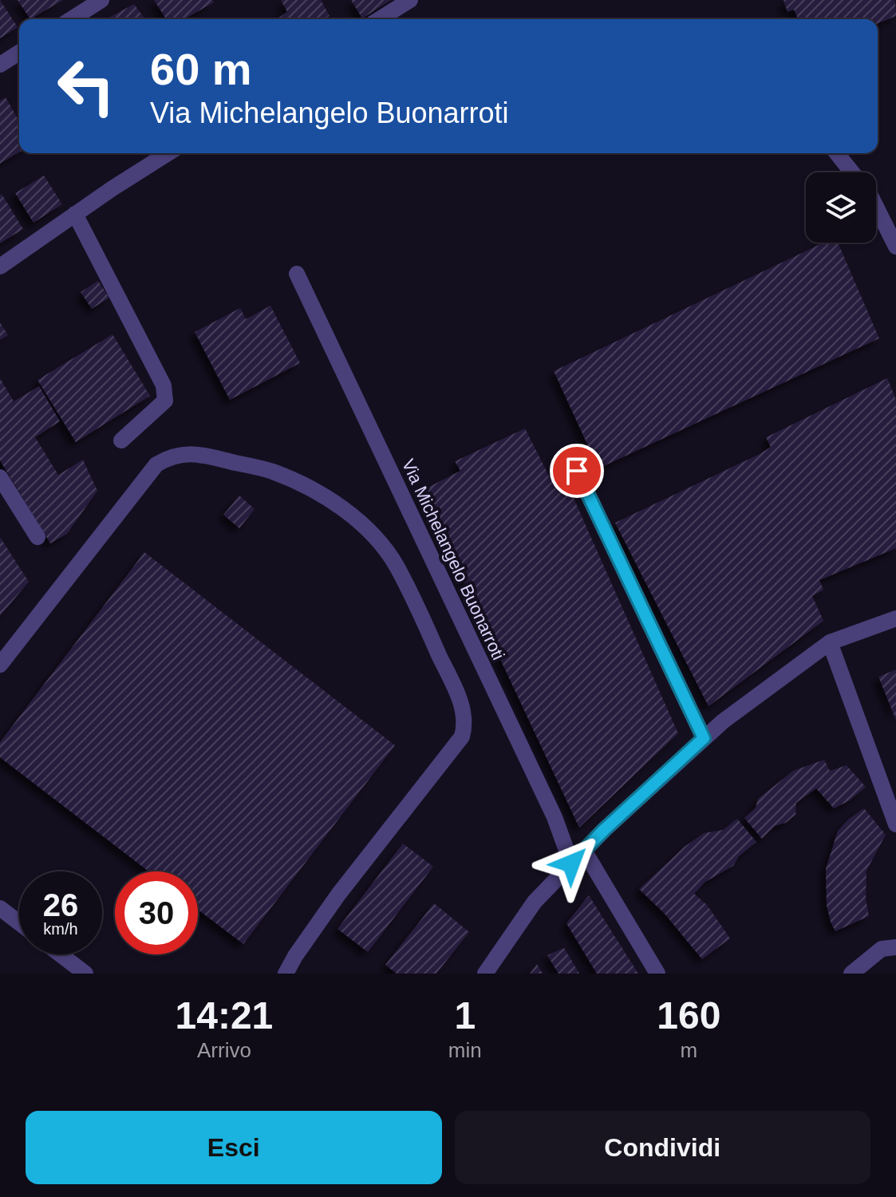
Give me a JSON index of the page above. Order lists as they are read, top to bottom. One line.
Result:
{"streets":{"street":["Via Michelangelo Buonarroti"]},"page":{"turn":["60 m","Via Michelangelo Buonarroti"],"speed":"26 km/h","limit":"30","eta":["14:21","Arrivo","1","min","160","m"],"buttons":["Esci","Condividi"]}}
